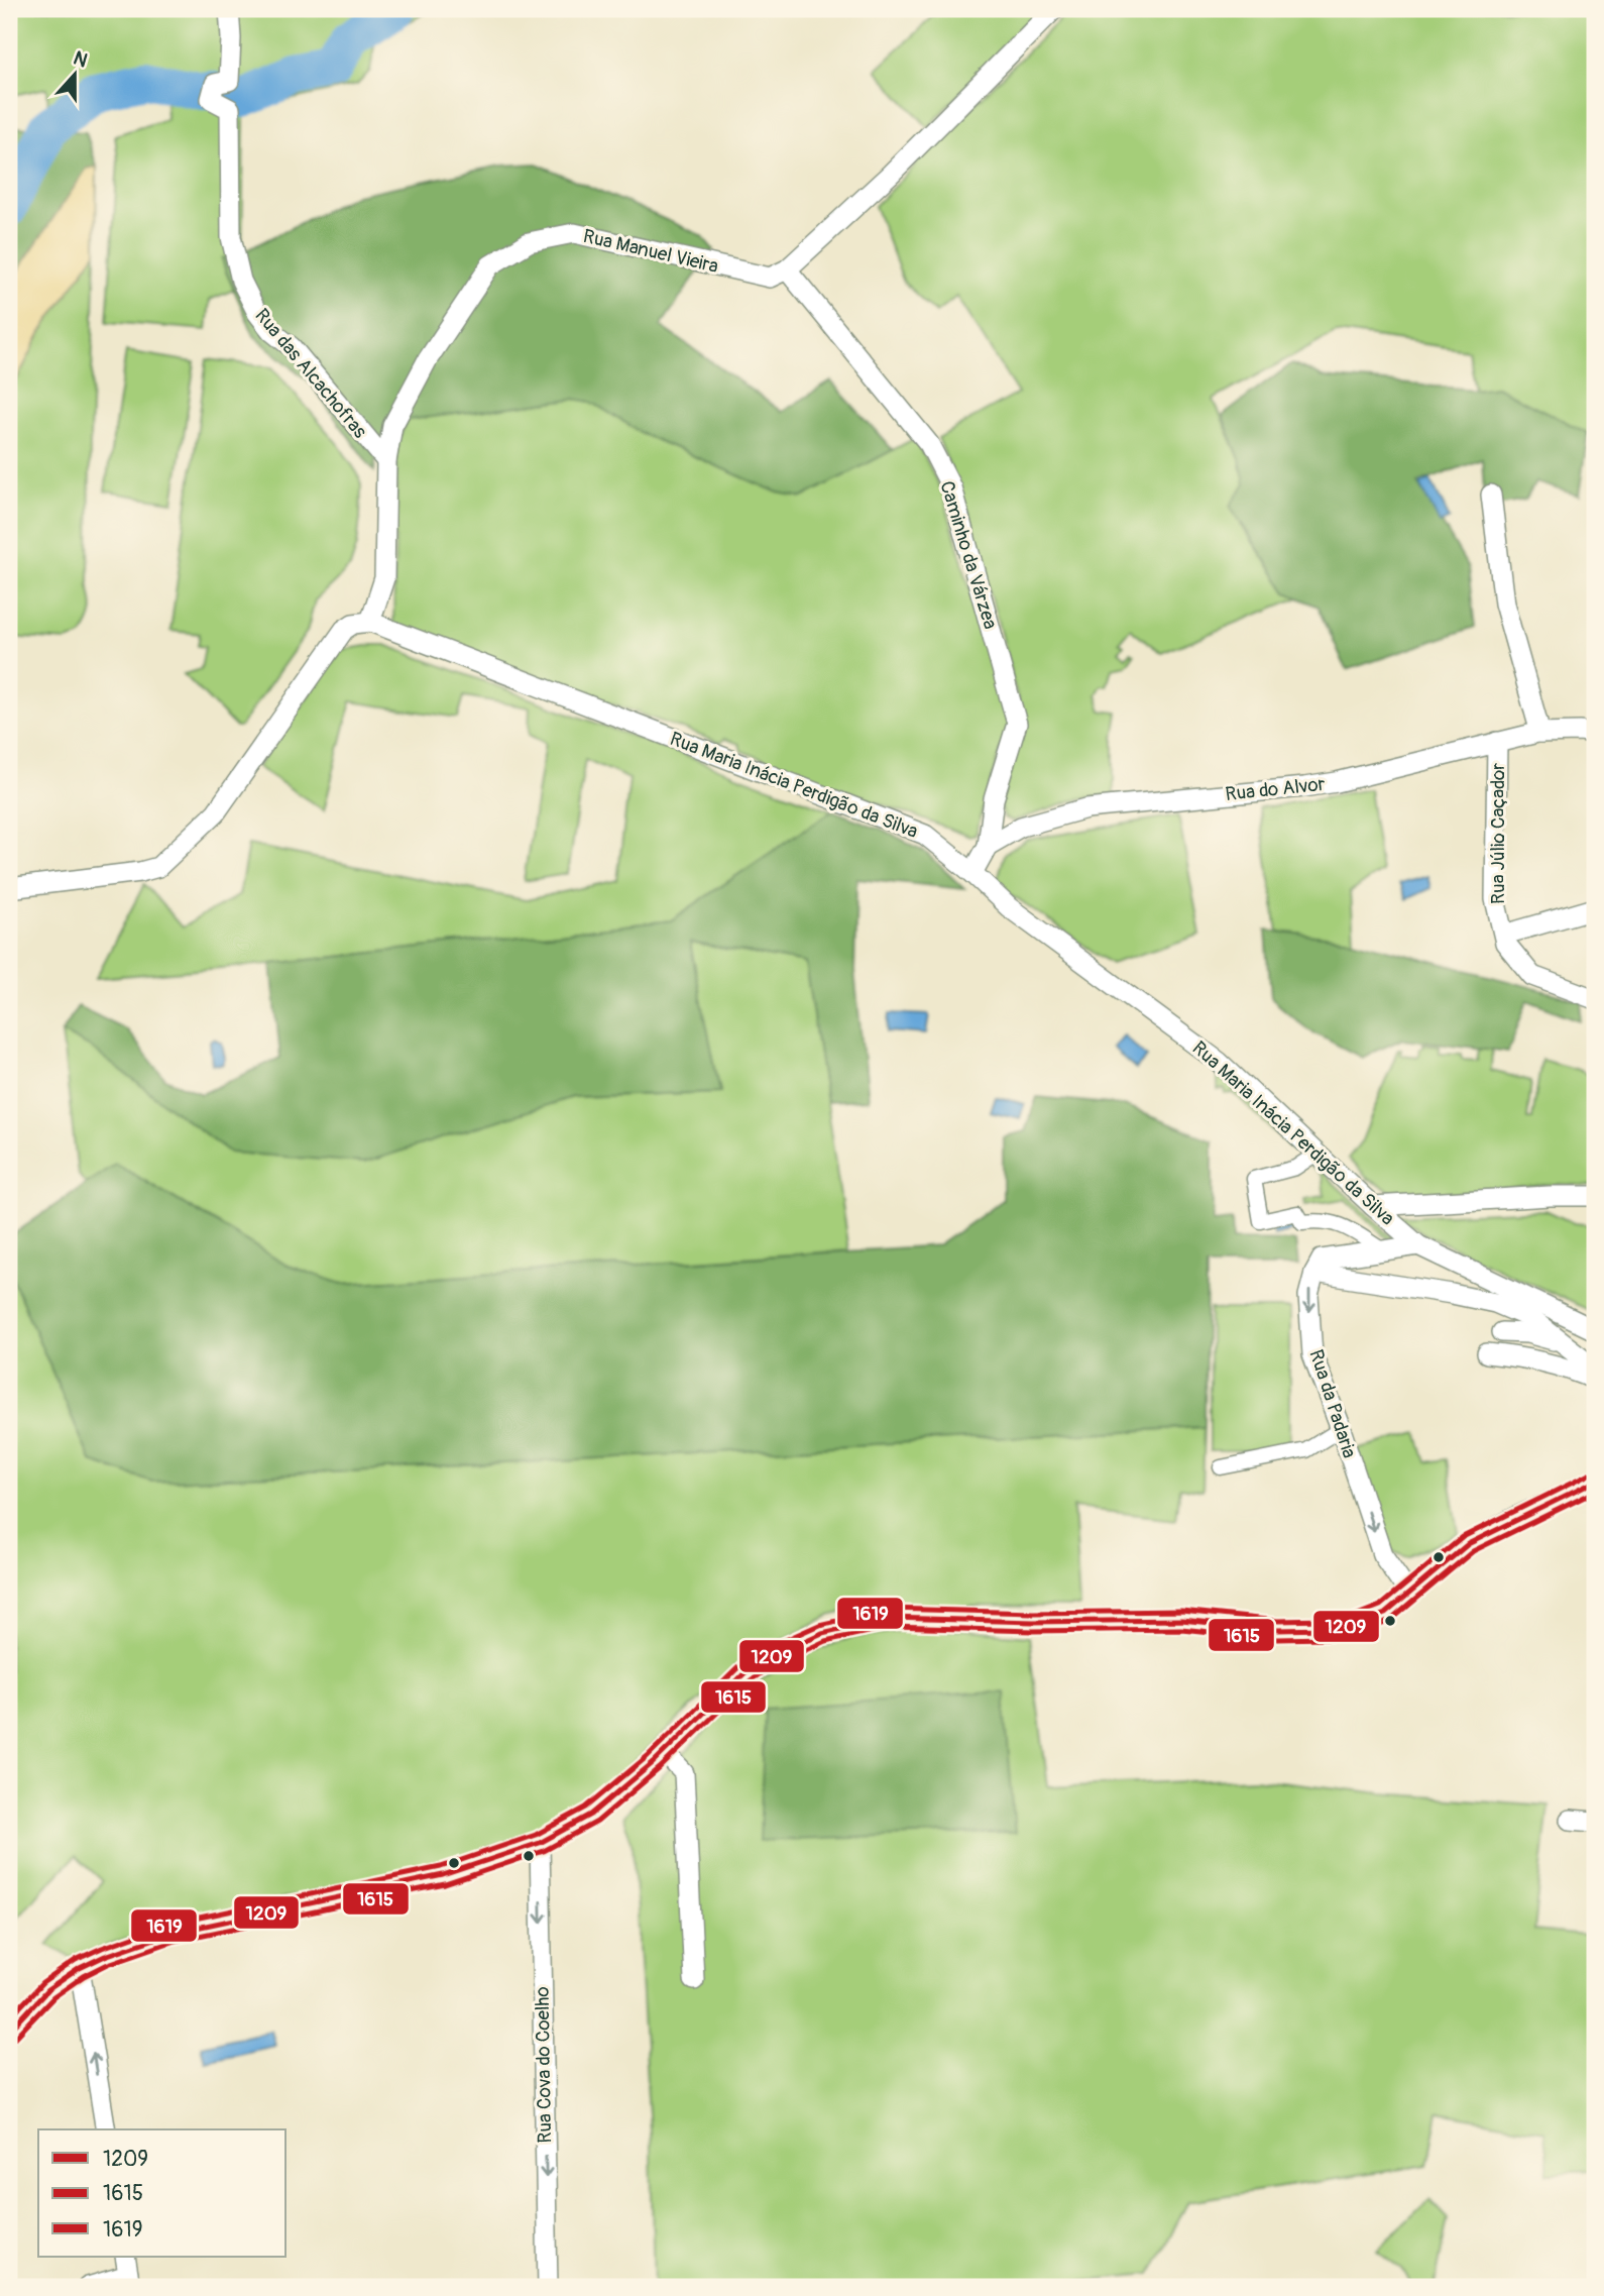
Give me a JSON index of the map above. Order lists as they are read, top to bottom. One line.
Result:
{"streets":{"street":["Rua Manuel Vieira","Rua das Alcachofras","Caminho da Várzea","Rua Maria Inácia Perdigão da Silva","Rua do Alvor","Rua Júlio Caçador","Rua da Padaria","Rua Cova do Coelho"]},"crossings":[["Rua Manuel Vieira","Rua das Alcachofras"],["Rua Manuel Vieira","Caminho da Várzea"],["Rua Manuel Vieira","Rua Maria Inácia Perdigão da Silva"],["Caminho da Várzea","Rua do Alvor"],["Rua do Alvor","Rua Júlio Caçador"]],"one_way":["Rua da Padaria"],"lines":["transit line 1619","transit line 1209","transit line 1615"],"legend":["1209","1615","1619"],"north":"top"}
